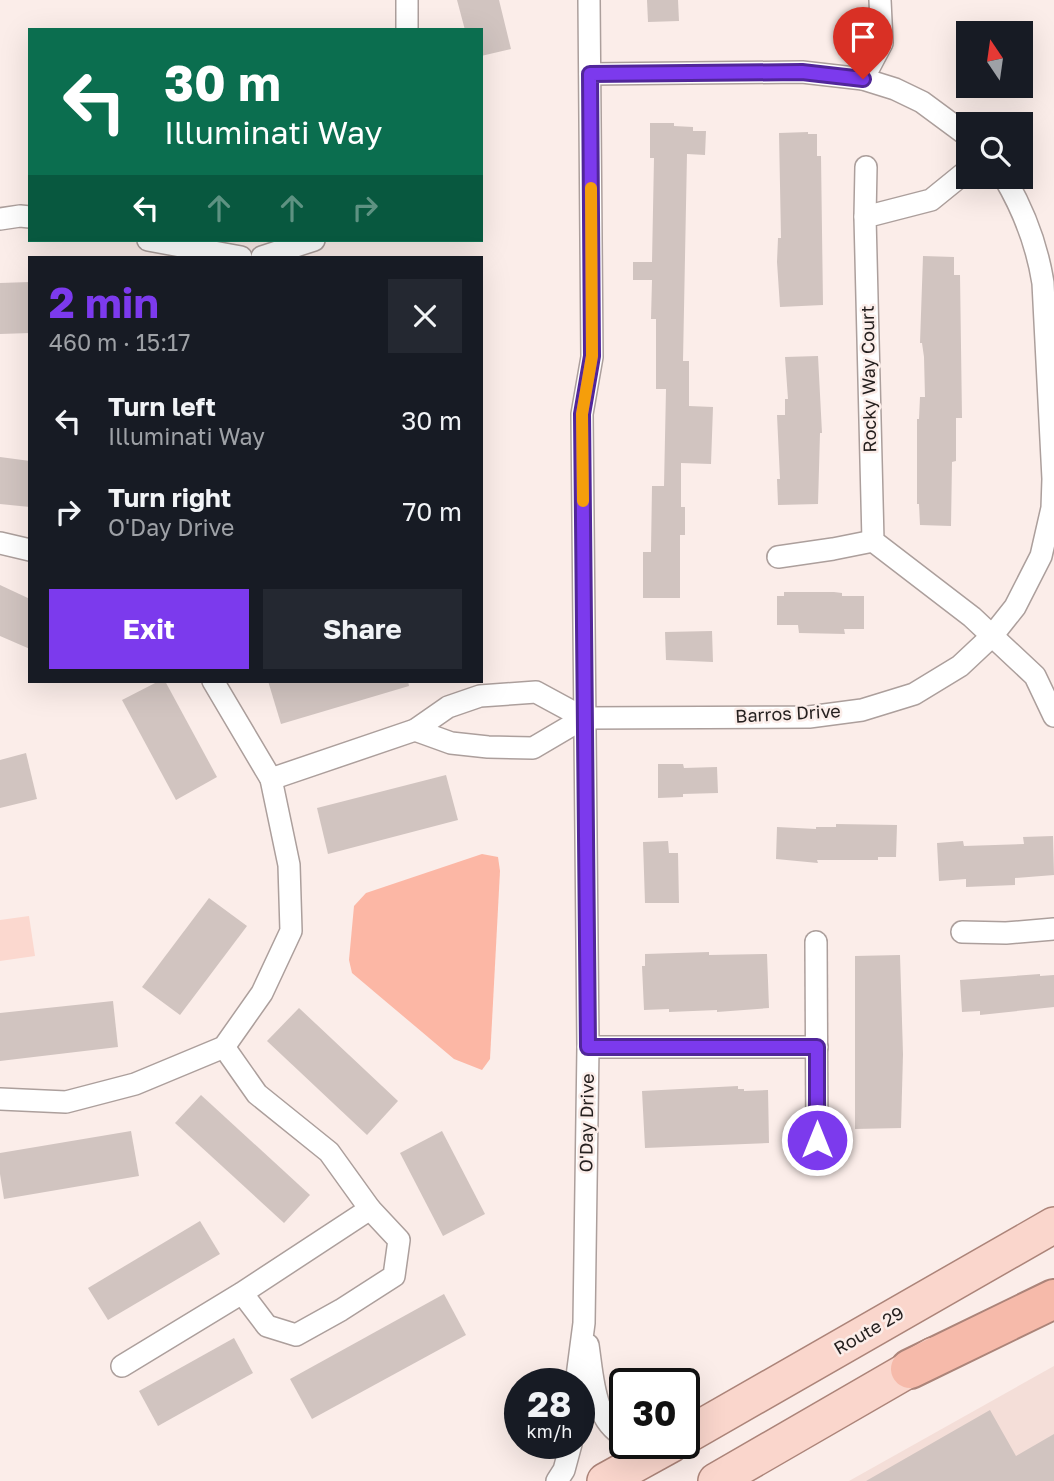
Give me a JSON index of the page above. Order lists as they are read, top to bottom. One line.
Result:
{"streets":{"main road":["Route 29"],"street":["Rocky Way Court","Barros Drive","O'Day Drive"]},"crossings":[["Barros Drive","O'Day Drive"]],"north":"top","page":{"turn":["30 m","Illuminati Way"],"heading":["2 min","460 m · 15:17"],"list":[{"name":"Turn left","note":"Illuminati Way","value":"30 m"},{"name":"Turn right","note":"O'Day Drive","value":"70 m"}],"buttons":["Exit","Share"],"speed":"28 km/h","limit":"30"}}
